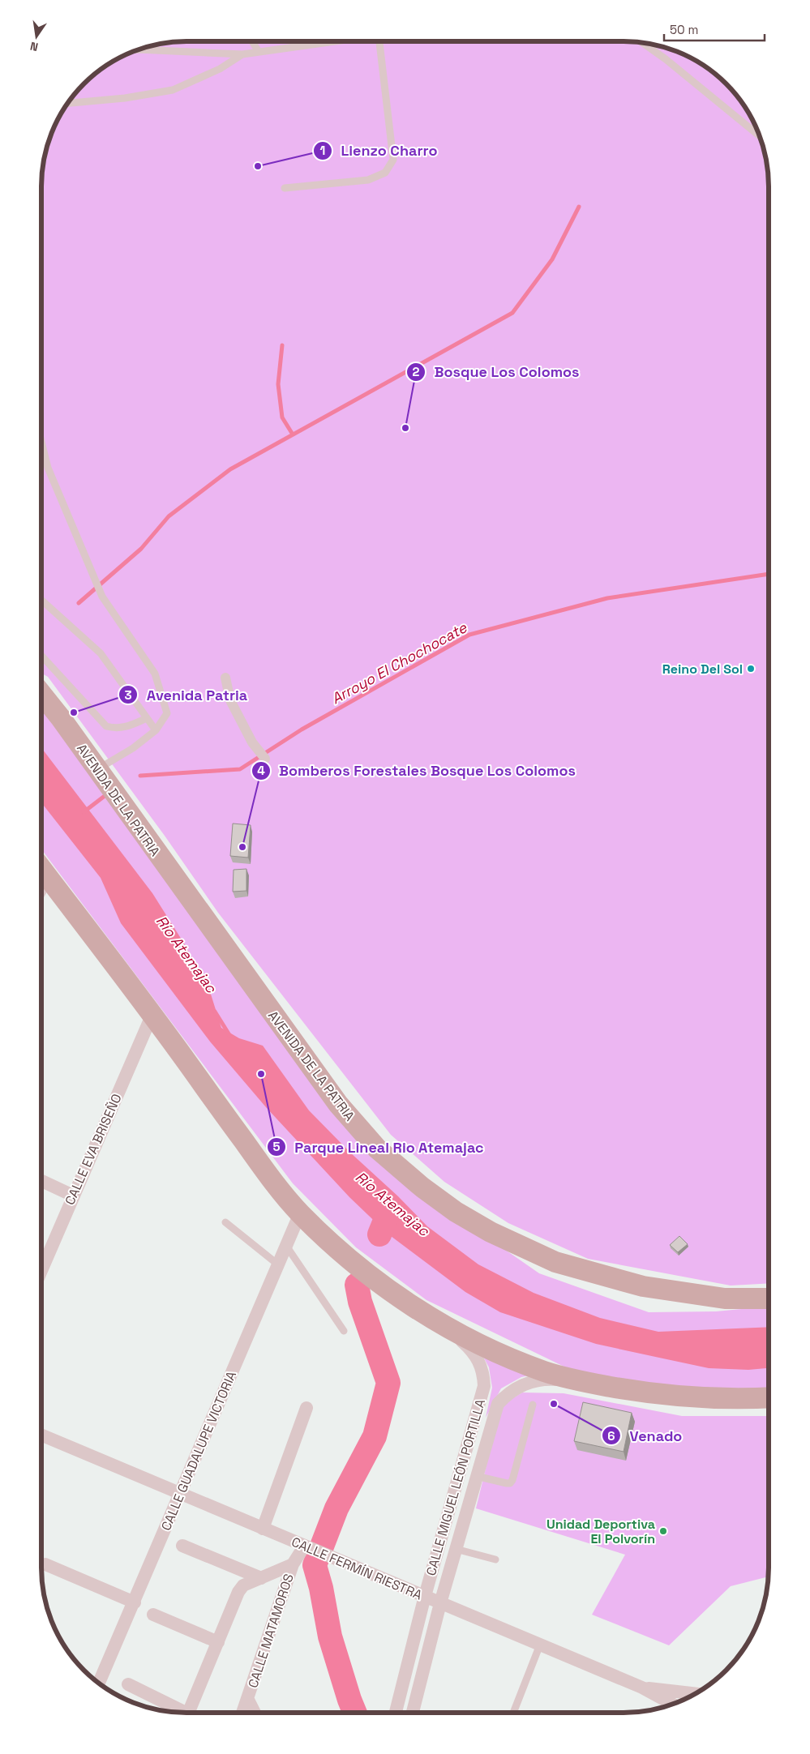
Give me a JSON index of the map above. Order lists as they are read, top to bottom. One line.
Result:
{"streets":{"main road":["AVENIDA DE LA PATRIA"],"street":["CALLE EVA BRISEÑO","CALLE GUADALUPE VICTORIA","CALLE MIGUEL LEÓN PORTILLA","CALLE FERMÍN RIESTRA","CALLE MATAMOROS"]},"crossings":[["CALLE GUADALUPE VICTORIA","CALLE FERMÍN RIESTRA"],["CALLE MIGUEL LEÓN PORTILLA","CALLE FERMÍN RIESTRA"],["CALLE FERMÍN RIESTRA","CALLE MATAMOROS"]],"water":["Arroyo El Chochocate","Río Atemajac"],"places":["Lienzo Charro","Bosque Los Colomos","Reino Del Sol","Avenida Patria","Bomberos Forestales Bosque Los Colomos","Parque Lineal Rio Atemajac","Venado","Unidad Deportiva El Polvorín"],"scale_bar":"50 m","north":"bottom"}
